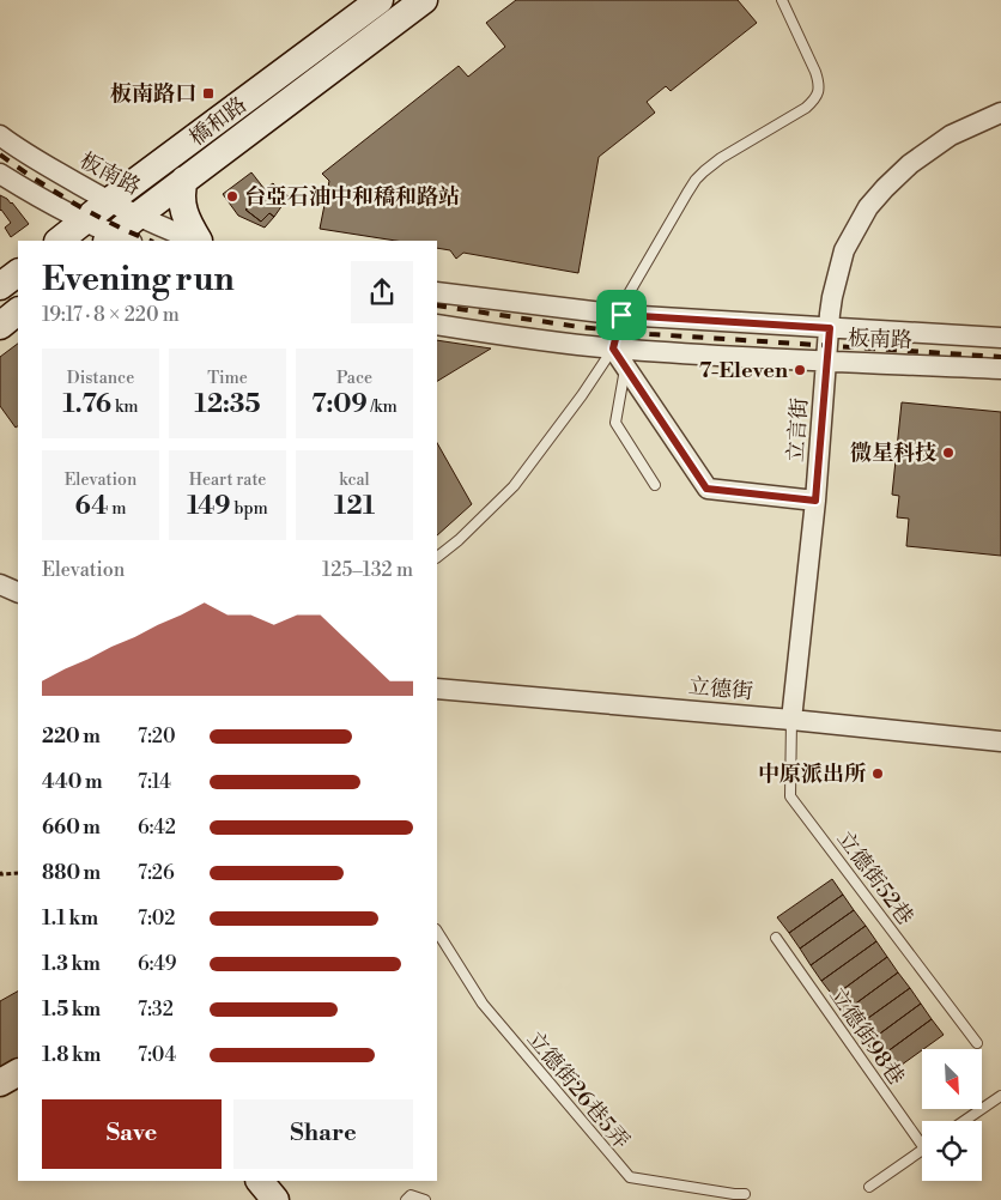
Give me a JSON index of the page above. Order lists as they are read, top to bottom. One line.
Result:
{"streets":{"street":["橋和路","板南路","立言街","立德街"],"lane":["立德街52巷","立德街98巷","立德街26巷5弄"]},"crossings":[["橋和路","板南路"],["板南路","立言街"],["立言街","立德街"],["立言街","立德街52巷"],["立德街","立德街52巷"]],"places":{"transit":["板南路口"],"other":["台亞石油中和穚和路站","7-Eleven","微星科技","中原派出所"]},"north":"bottom right","page":{"heading":["Evening run","19:17 · 8 × 220 m"],"stats":[["Distance","1.76 km"],["Time","12:35"],["Pace","7:09 /km"],["Elevation","64 m"],["Heart rate","149 bpm"],["kcal","121"]],"chart":["Elevation","125–132 m"],"list":[{"name":"220 m","note":"7:20"},{"name":"440 m","note":"7:14"},{"name":"660 m","note":"6:42"},{"name":"880 m","note":"7:26"},{"name":"1.1 km","note":"7:02"},{"name":"1.3 km","note":"6:49"},{"name":"1.5 km","note":"7:32"},{"name":"1.8 km","note":"7:04"}],"buttons":["Save","Share"]}}
